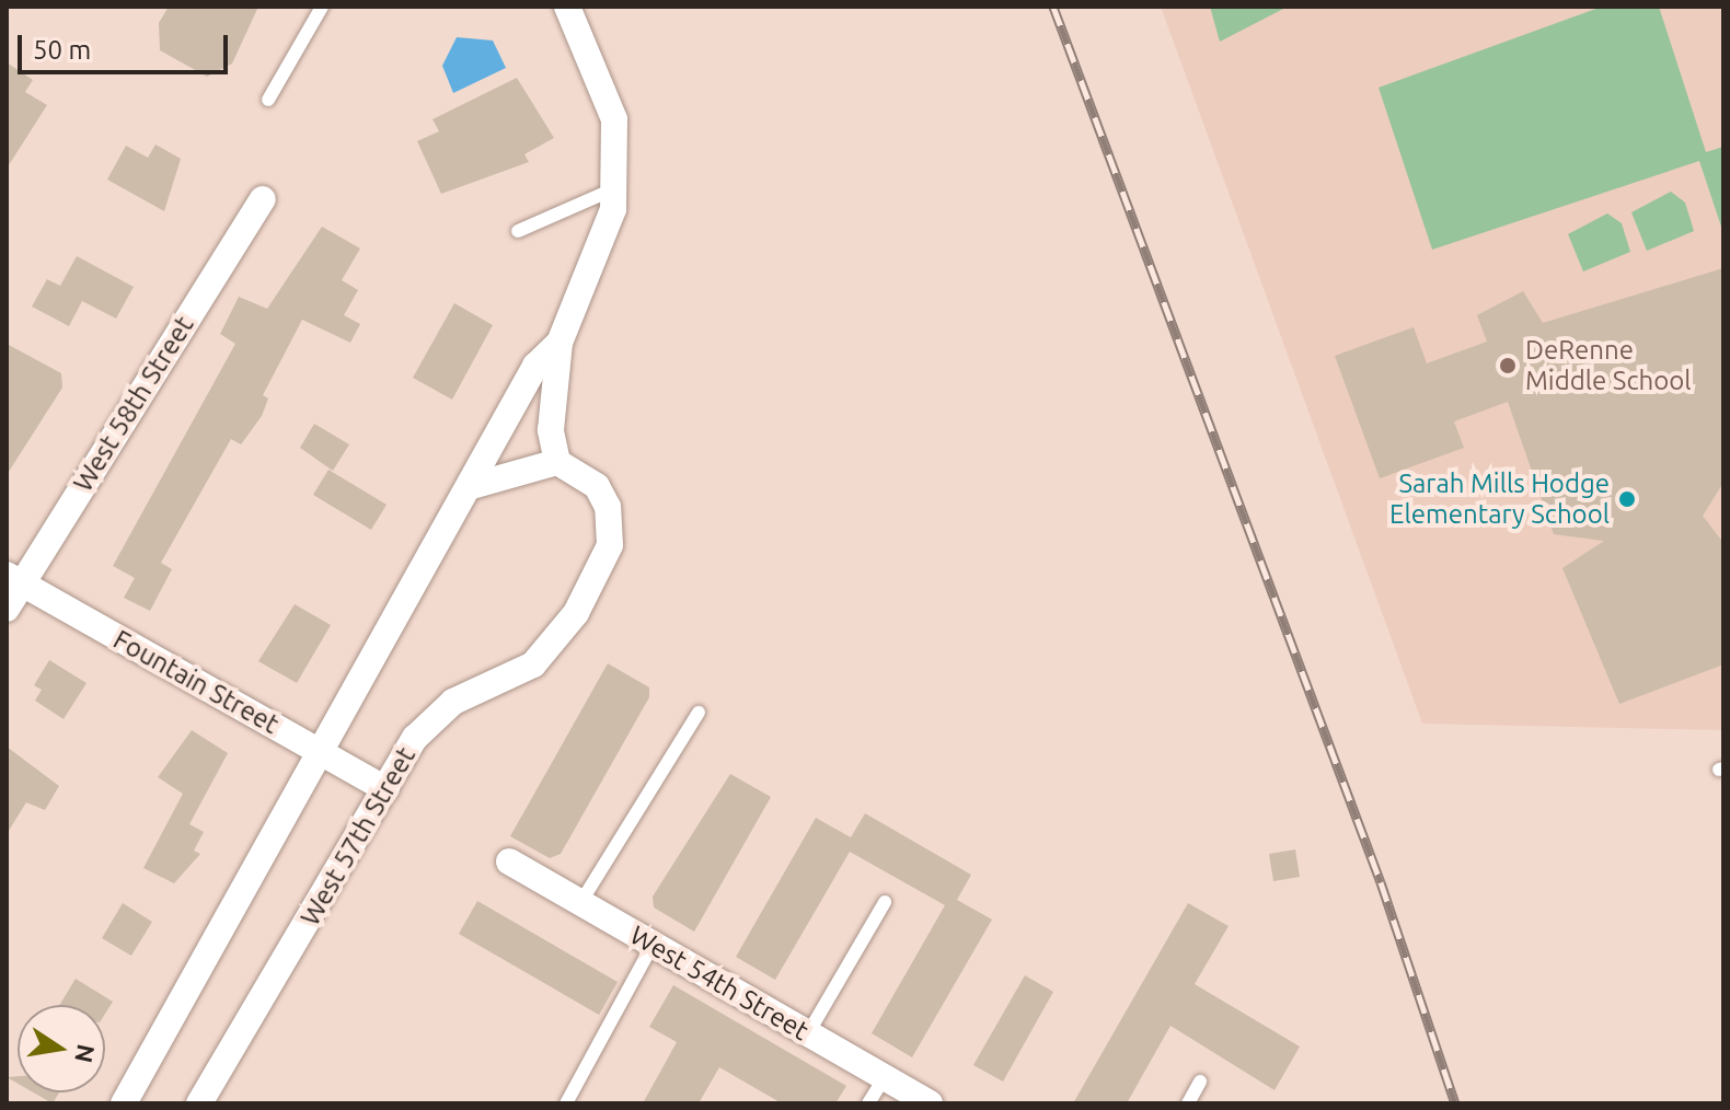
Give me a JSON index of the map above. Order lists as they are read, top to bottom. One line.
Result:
{"streets":{"street":["West 58th Street","Fountain Street","West 57th Street","West 54th Street"]},"crossings":[["West 58th Street","Fountain Street"],["Fountain Street","West 57th Street"]],"places":["DeRenne Middle School","Sarah Mills Hodge Elementary School"],"scale_bar":"50 m","north":"right"}
